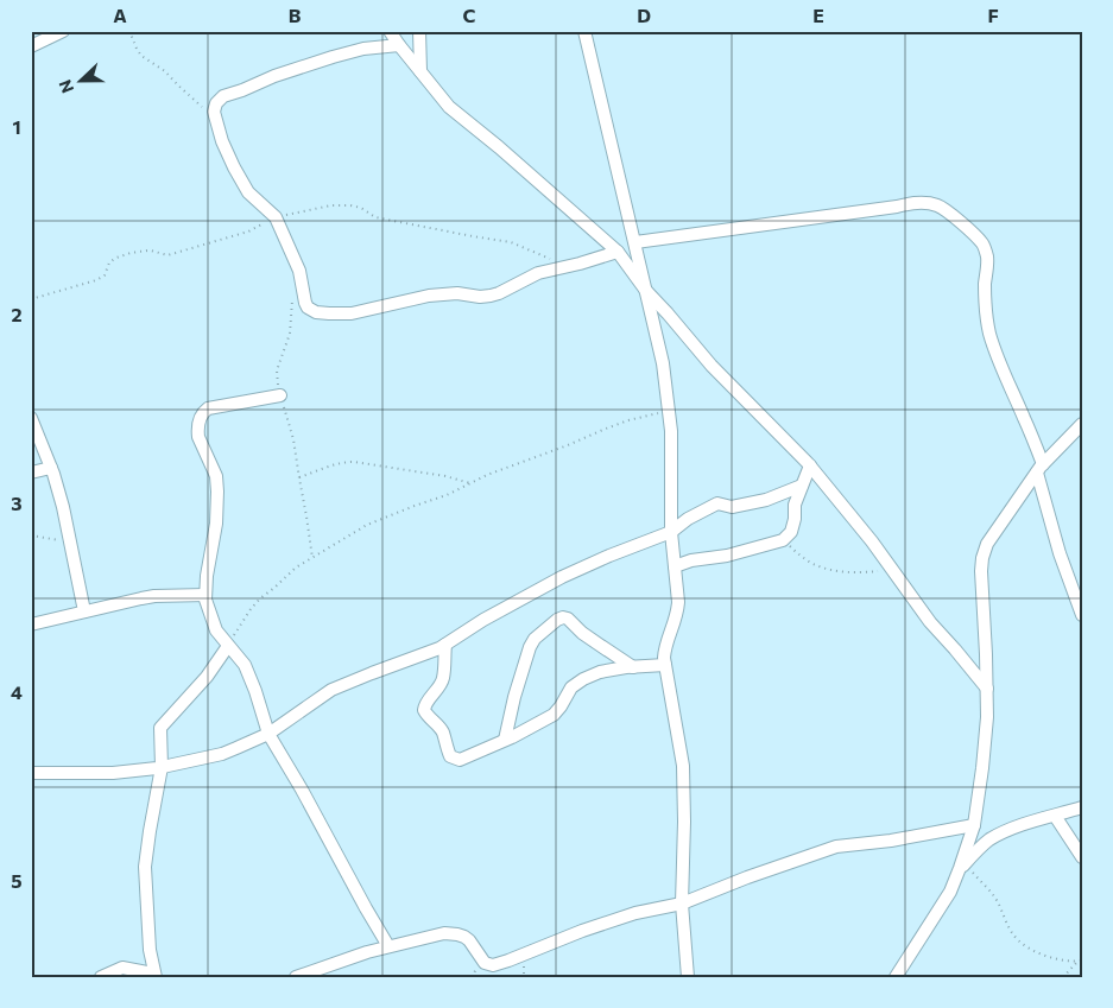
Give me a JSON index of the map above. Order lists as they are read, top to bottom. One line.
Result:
{"north":"left","grid":{"columns":["A","B","C","D","E","F"],"rows":["1","2","3","4","5"]}}
